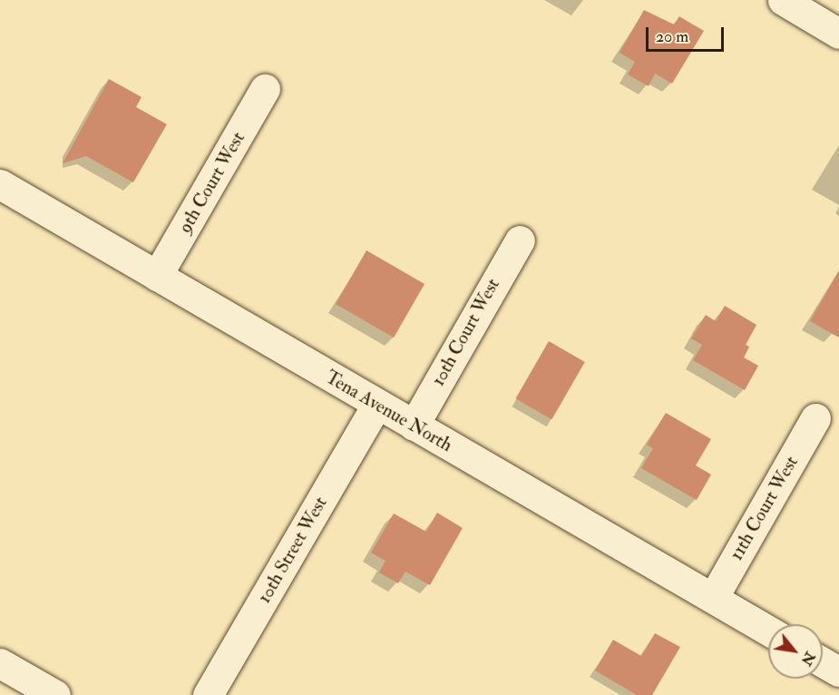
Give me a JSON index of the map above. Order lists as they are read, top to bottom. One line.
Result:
{"streets":{"street":["9th Court West","10th Court West","Tena Avenue North","11th Court West","10th Street West"]},"crossings":[["9th Court West","Tena Avenue North"],["10th Court West","Tena Avenue North"],["Tena Avenue North","11th Court West"],["Tena Avenue North","10th Street West"]],"scale_bar":"20 m","north":"bottom right"}
